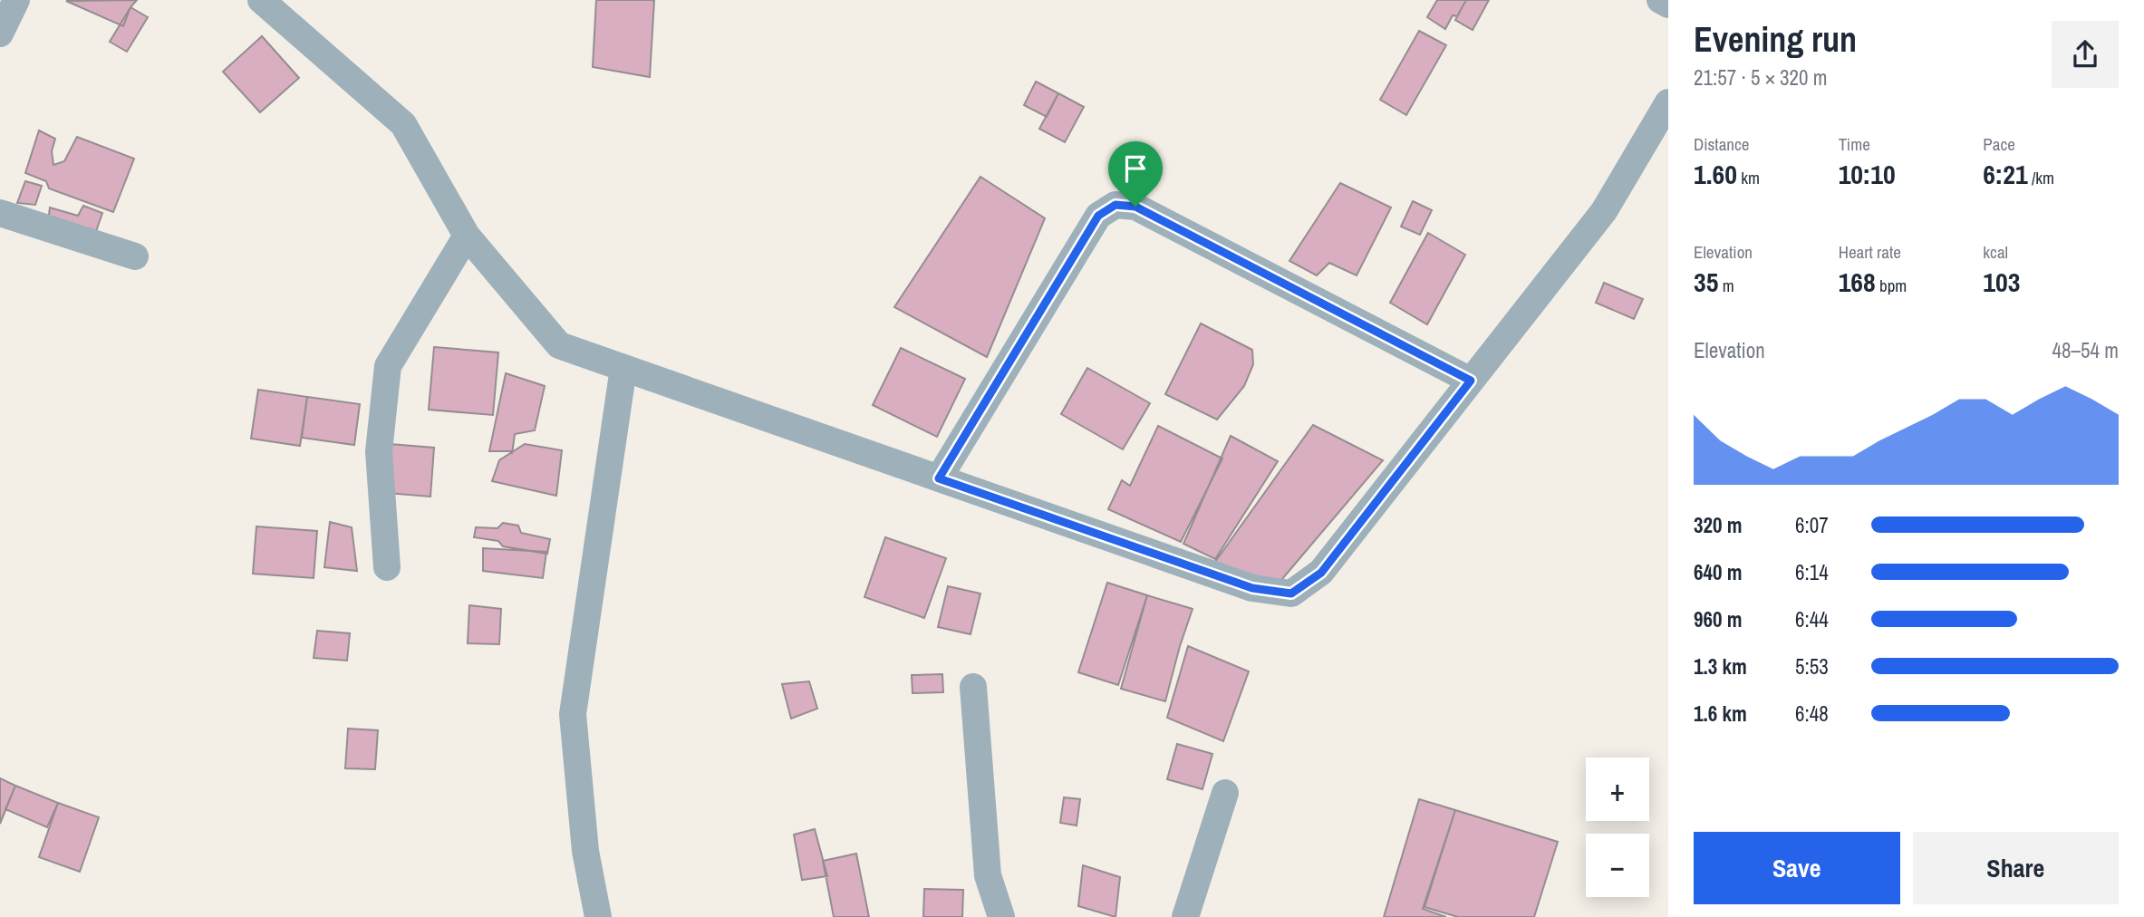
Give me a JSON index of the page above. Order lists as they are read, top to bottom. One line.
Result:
{"page":{"heading":["Evening run","21:57 · 5 × 320 m"],"stats":[["Distance","1.60 km"],["Time","10:10"],["Pace","6:21 /km"],["Elevation","35 m"],["Heart rate","168 bpm"],["kcal","103"]],"chart":["Elevation","48–54 m"],"list":[{"name":"320 m","note":"6:07"},{"name":"640 m","note":"6:14"},{"name":"960 m","note":"6:44"},{"name":"1.3 km","note":"5:53"},{"name":"1.6 km","note":"6:48"}],"map_buttons":["+","−"],"buttons":["Save","Share"]}}
